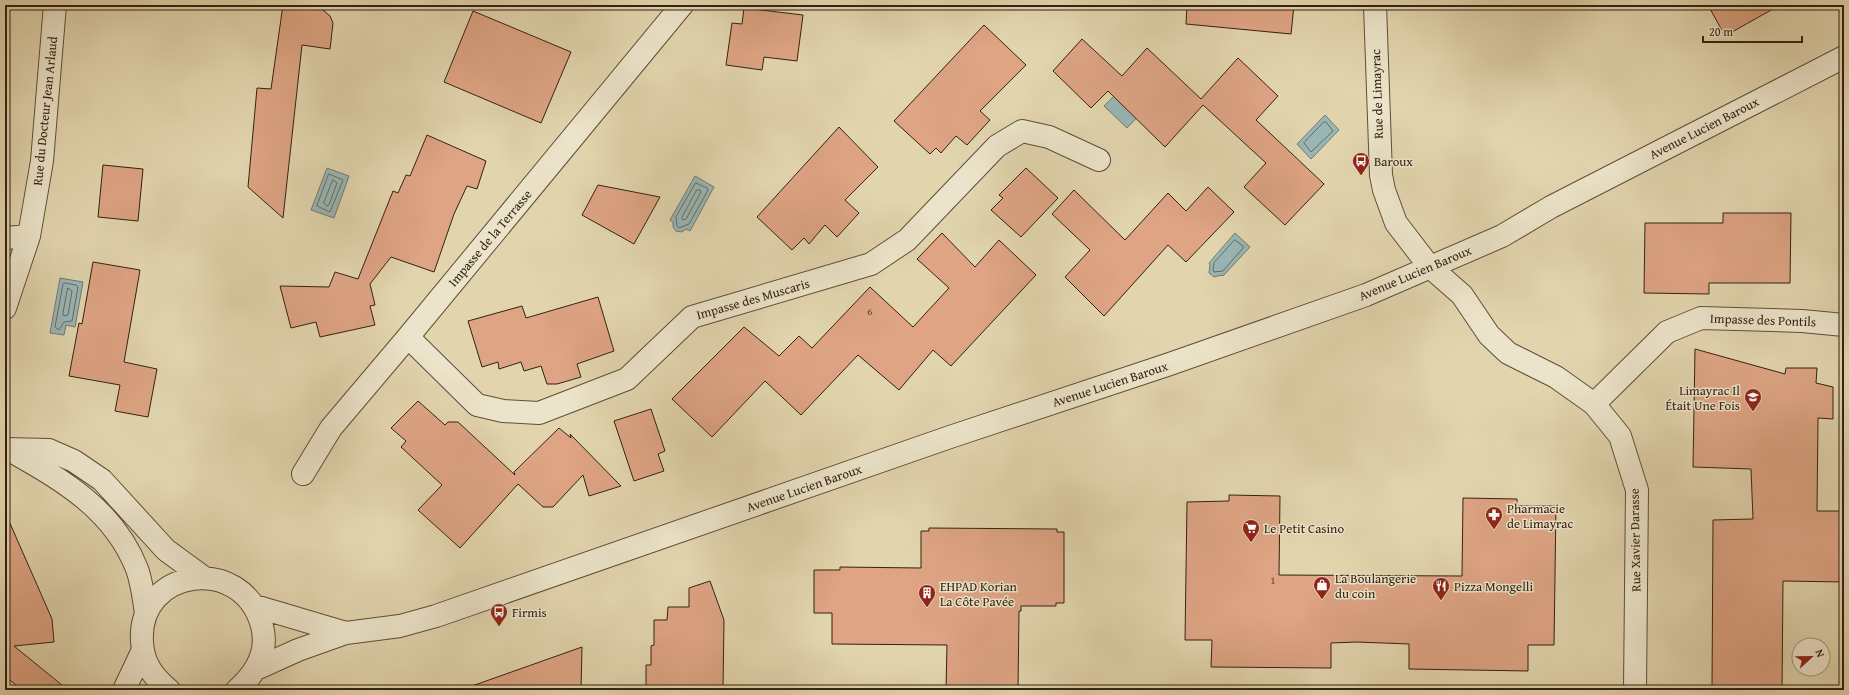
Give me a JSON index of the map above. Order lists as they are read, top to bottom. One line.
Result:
{"streets":{"street":["Rue de Limayrac","Rue du Docteur Jean Arlaud","Avenue Lucien Baroux","Impasse de la Terrasse","Impasse des Muscaris","Impasse des Pontils","Rue Xavier Darasse"]},"crossings":[["Rue de Limayrac","Avenue Lucien Baroux"],["Rue de Limayrac","Rue Xavier Darasse"],["Avenue Lucien Baroux","Rue Xavier Darasse"],["Impasse de la Terrasse","Impasse des Muscaris"],["Impasse des Pontils","Rue Xavier Darasse"]],"places":{"bus stop":["Baroux","Firmis"],"school or university":["Limayrac Il Était Une Fois"],"pharmacy":["Pharmacie de Limayrac"],"supermarket":["Le Petit Casino"],"shop":["La Boulangerie du coin"],"restaurant":["Pizza Mongelli"],"building":["EHPAD Korian La Côte Pavée"]},"house_numbers":["6","1"],"scale_bar":"20 m","north":"right"}
